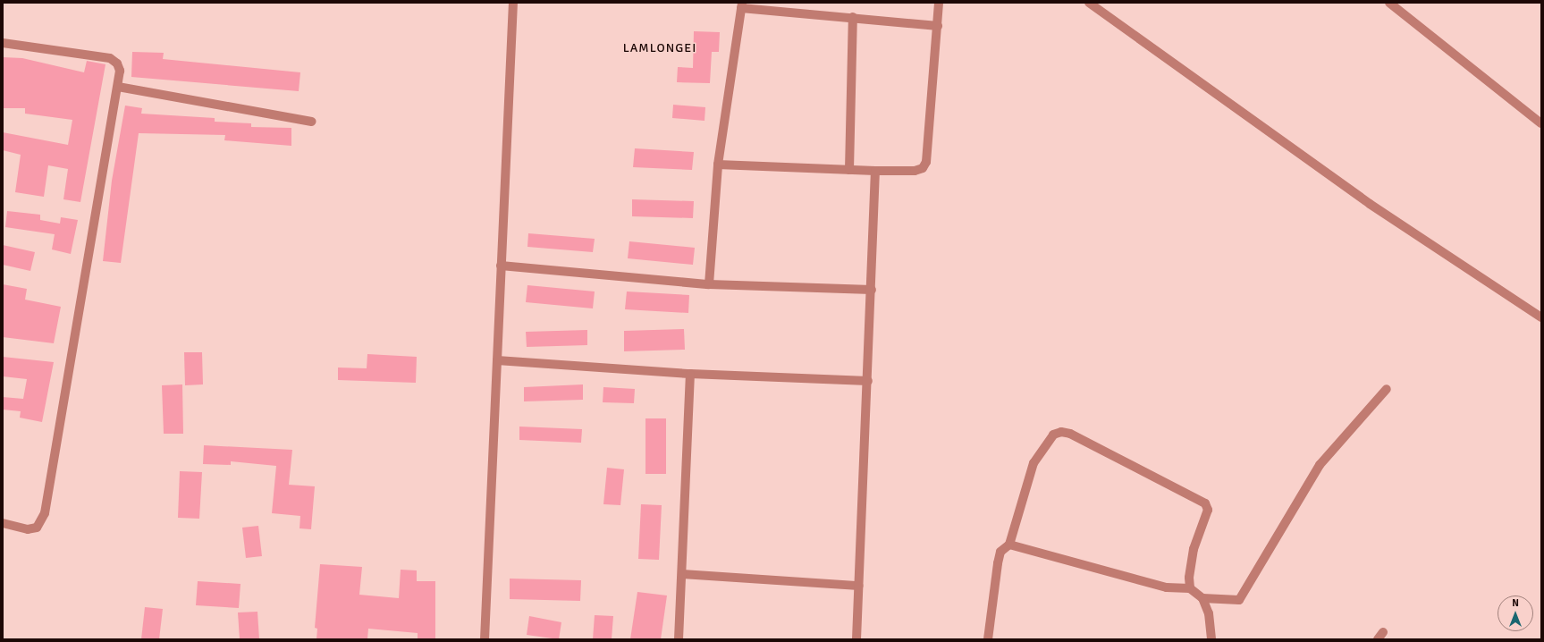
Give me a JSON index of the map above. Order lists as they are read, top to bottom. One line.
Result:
{"districts":["LAMLONGEI"],"north":"top"}
